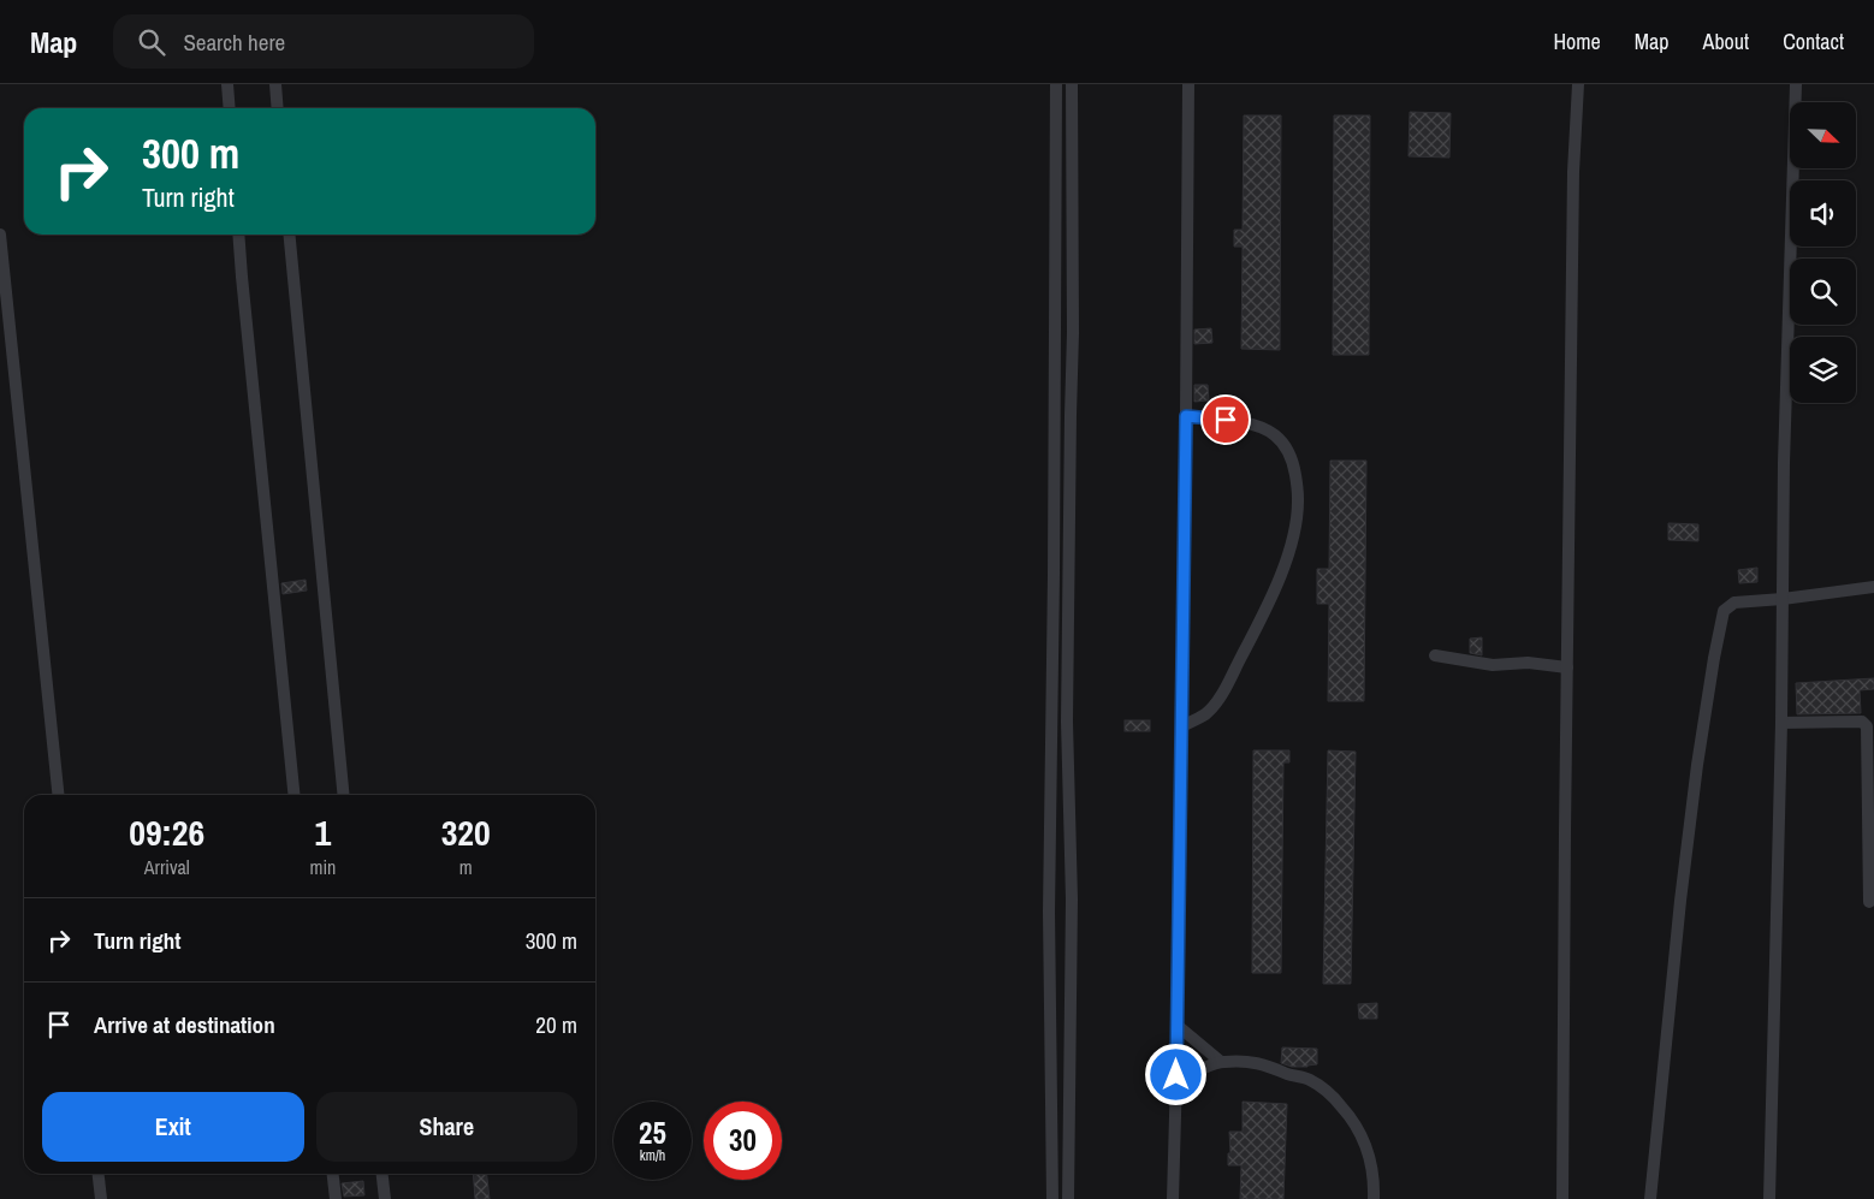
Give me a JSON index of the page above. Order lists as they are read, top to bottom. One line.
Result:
{"north":"bottom right","page":{"header":"Map","search":"Search here","nav":["Home","Map","About","Contact"],"turn":["300 m","Turn right"],"eta":["09:26","Arrival","1","min","320","m"],"list":[{"name":"Turn right","value":"300 m"},{"name":"Arrive at destination","value":"20 m"}],"buttons":["Exit","Share"],"speed":"25 km/h","limit":"30"}}
